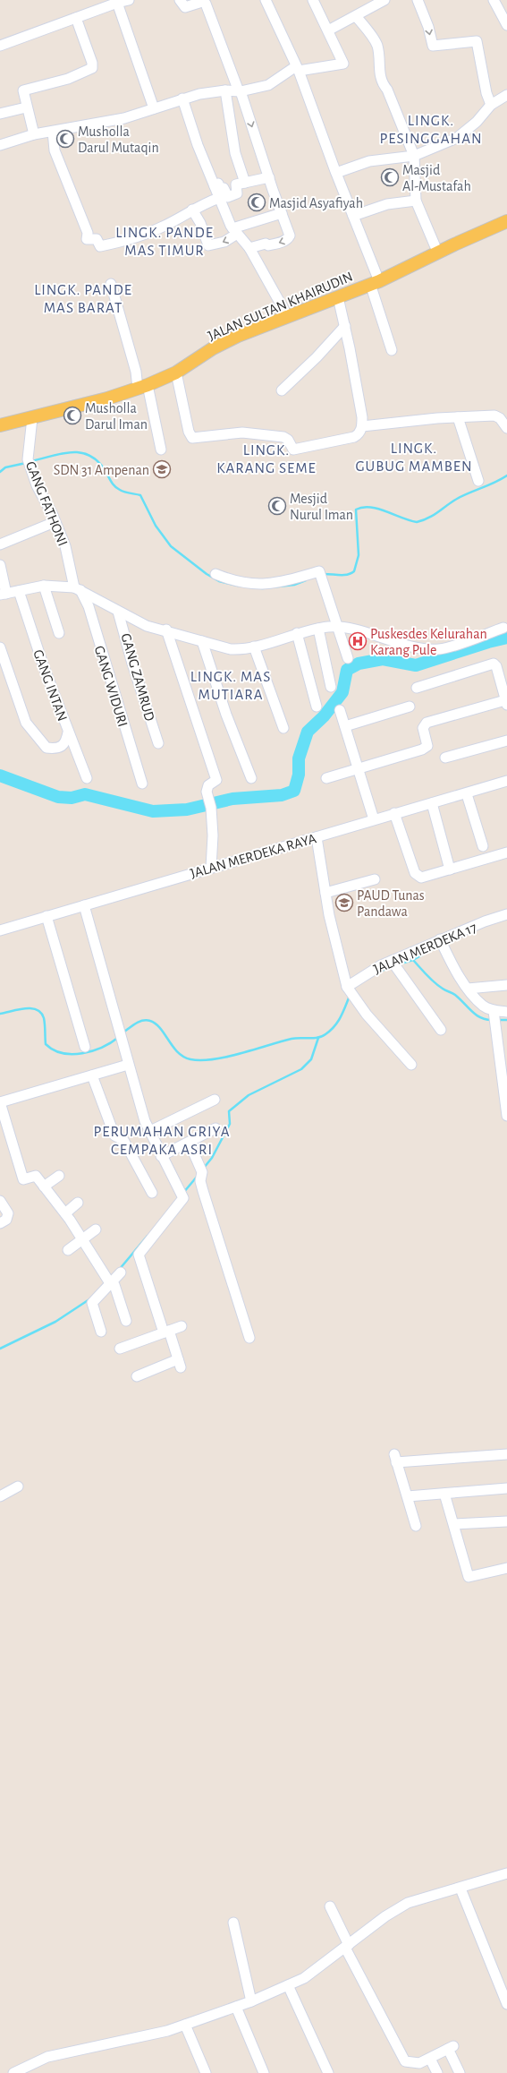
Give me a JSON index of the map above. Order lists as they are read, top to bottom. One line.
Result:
{"streets":{"main road":["JALAN SULTAN KHAIRUDIN"],"street":["GANG FATHONI","GANG ZAMRUD","GANG INTAN","GANG WIDURI","JALAN MERDEKA RAYA","JALAN MERDEKA 17"]},"crossings":[["JALAN SULTAN KHAIRUDIN","GANG FATHONI"],["GANG FATHONI","GANG WIDURI"]],"districts":["LINGK. PESINGGAHAN","LINGK. PANDE MAS TIMUR","LINGK. PANDE MAS BARAT","LINGK. GUBUG MAMBEN","LINGK. KARANG SEME","LINGK. MAS MUTIARA","PERUMAHAN GRIYA CEMPAKA ASRI"],"places":{"mosque":["Musholla Darul Mutaqin","Masjid Al-Mustafah","Masjid Asyafiyah","Musholla Darul Iman","Mesjid Nurul Iman"],"school or university":["SDN 31 Ampenan","PAUD Tunas Pandawa"],"hospital":["Puskesdes Kelurahan Karang Pule"]}}
